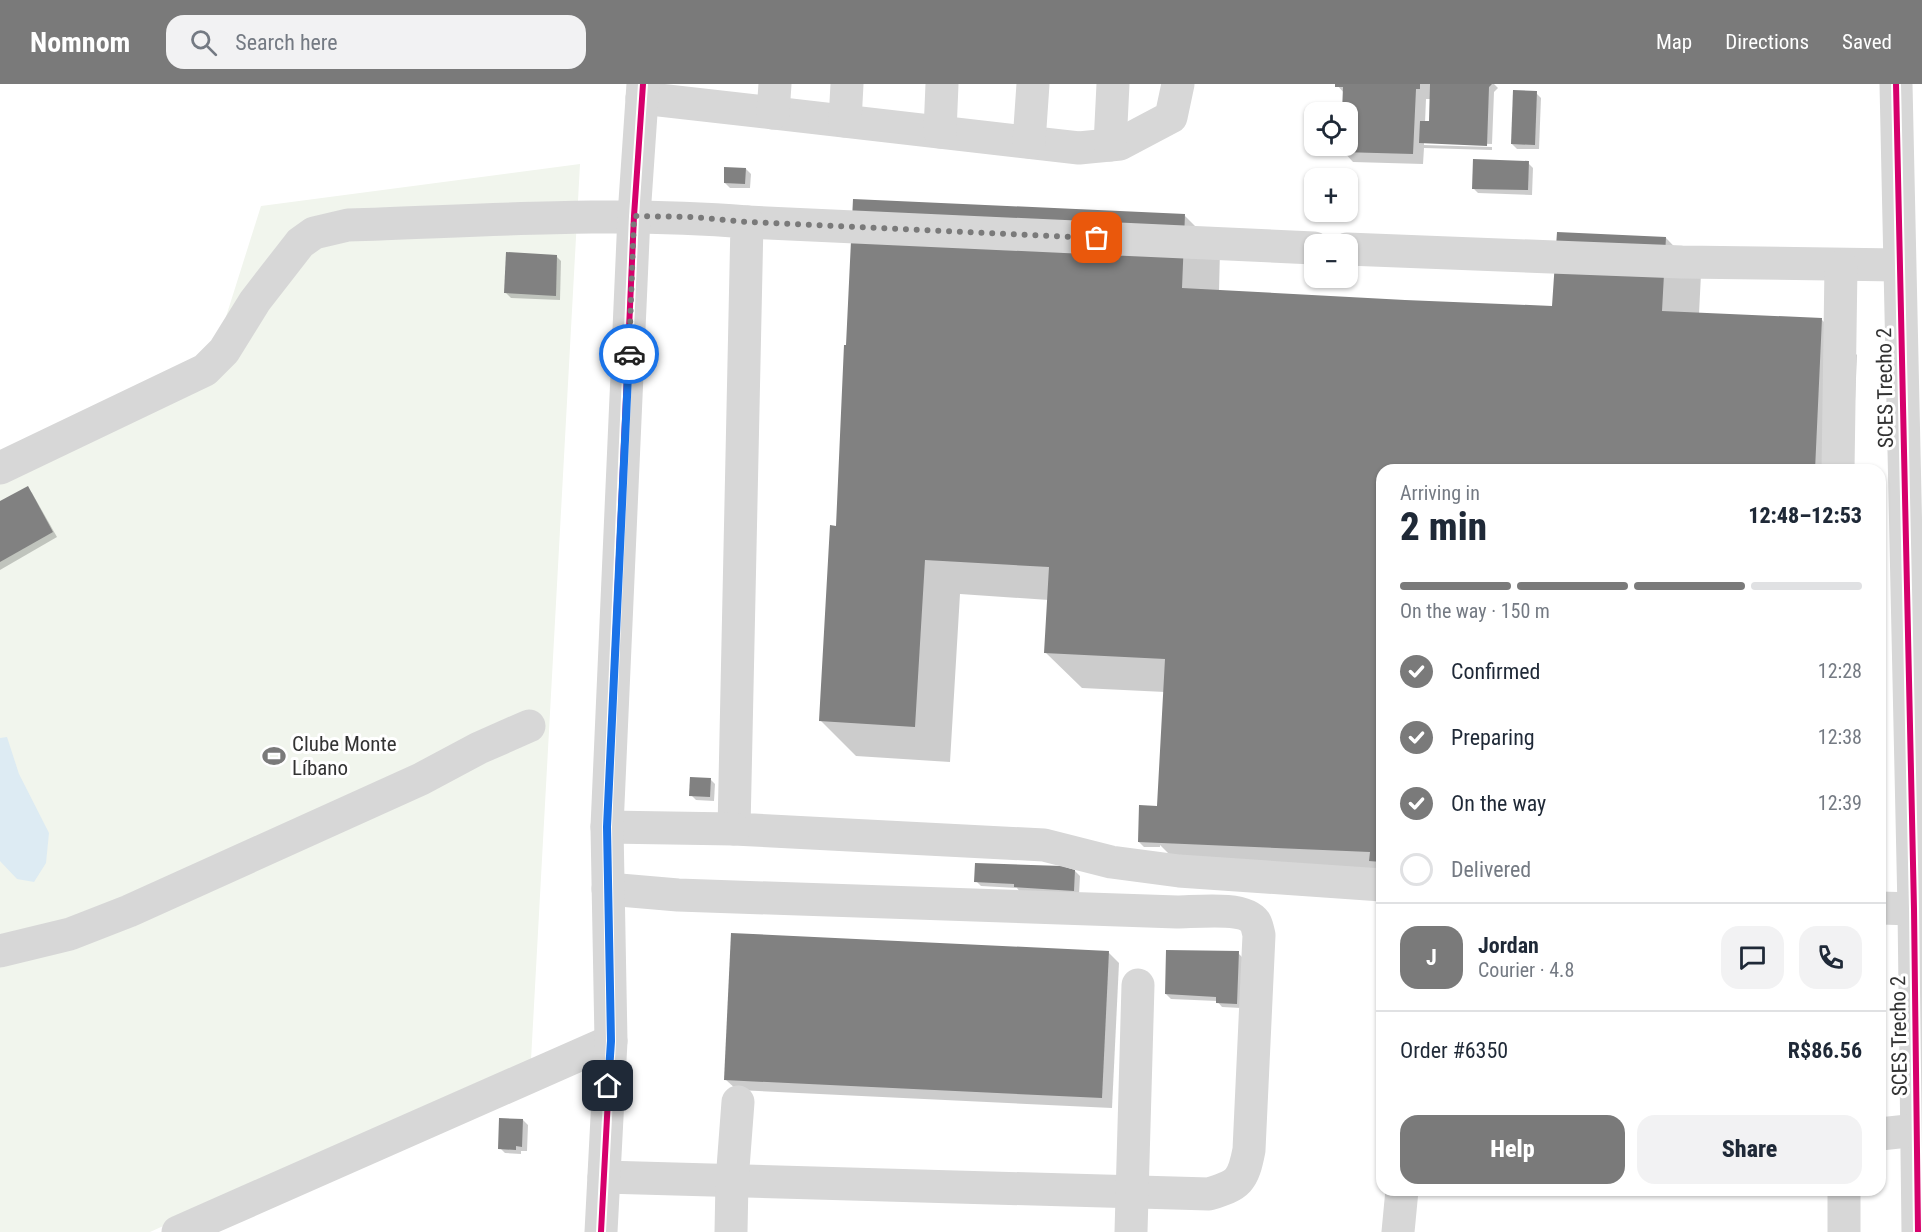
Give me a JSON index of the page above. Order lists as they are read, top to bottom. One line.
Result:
{"streets":{"street":["SCES Trecho 2"]},"places":{"sports":["Clube Monte Líbano"]},"page":{"header":"Nomnom","search":"Search here","nav":["Map","Directions","Saved"],"map_buttons":["+","−"],"heading":["2 min","Arriving in","12:48–12:53"],"panel":["Jordan","Courier · 4.8","Order #6350","R$86.56"],"bar":"On the way · 150 m","list":[["Confirmed","12:28"],["Preparing","12:38"],["On the way","12:39"],"Delivered"],"round":"J","buttons":["Help","Share"]}}
